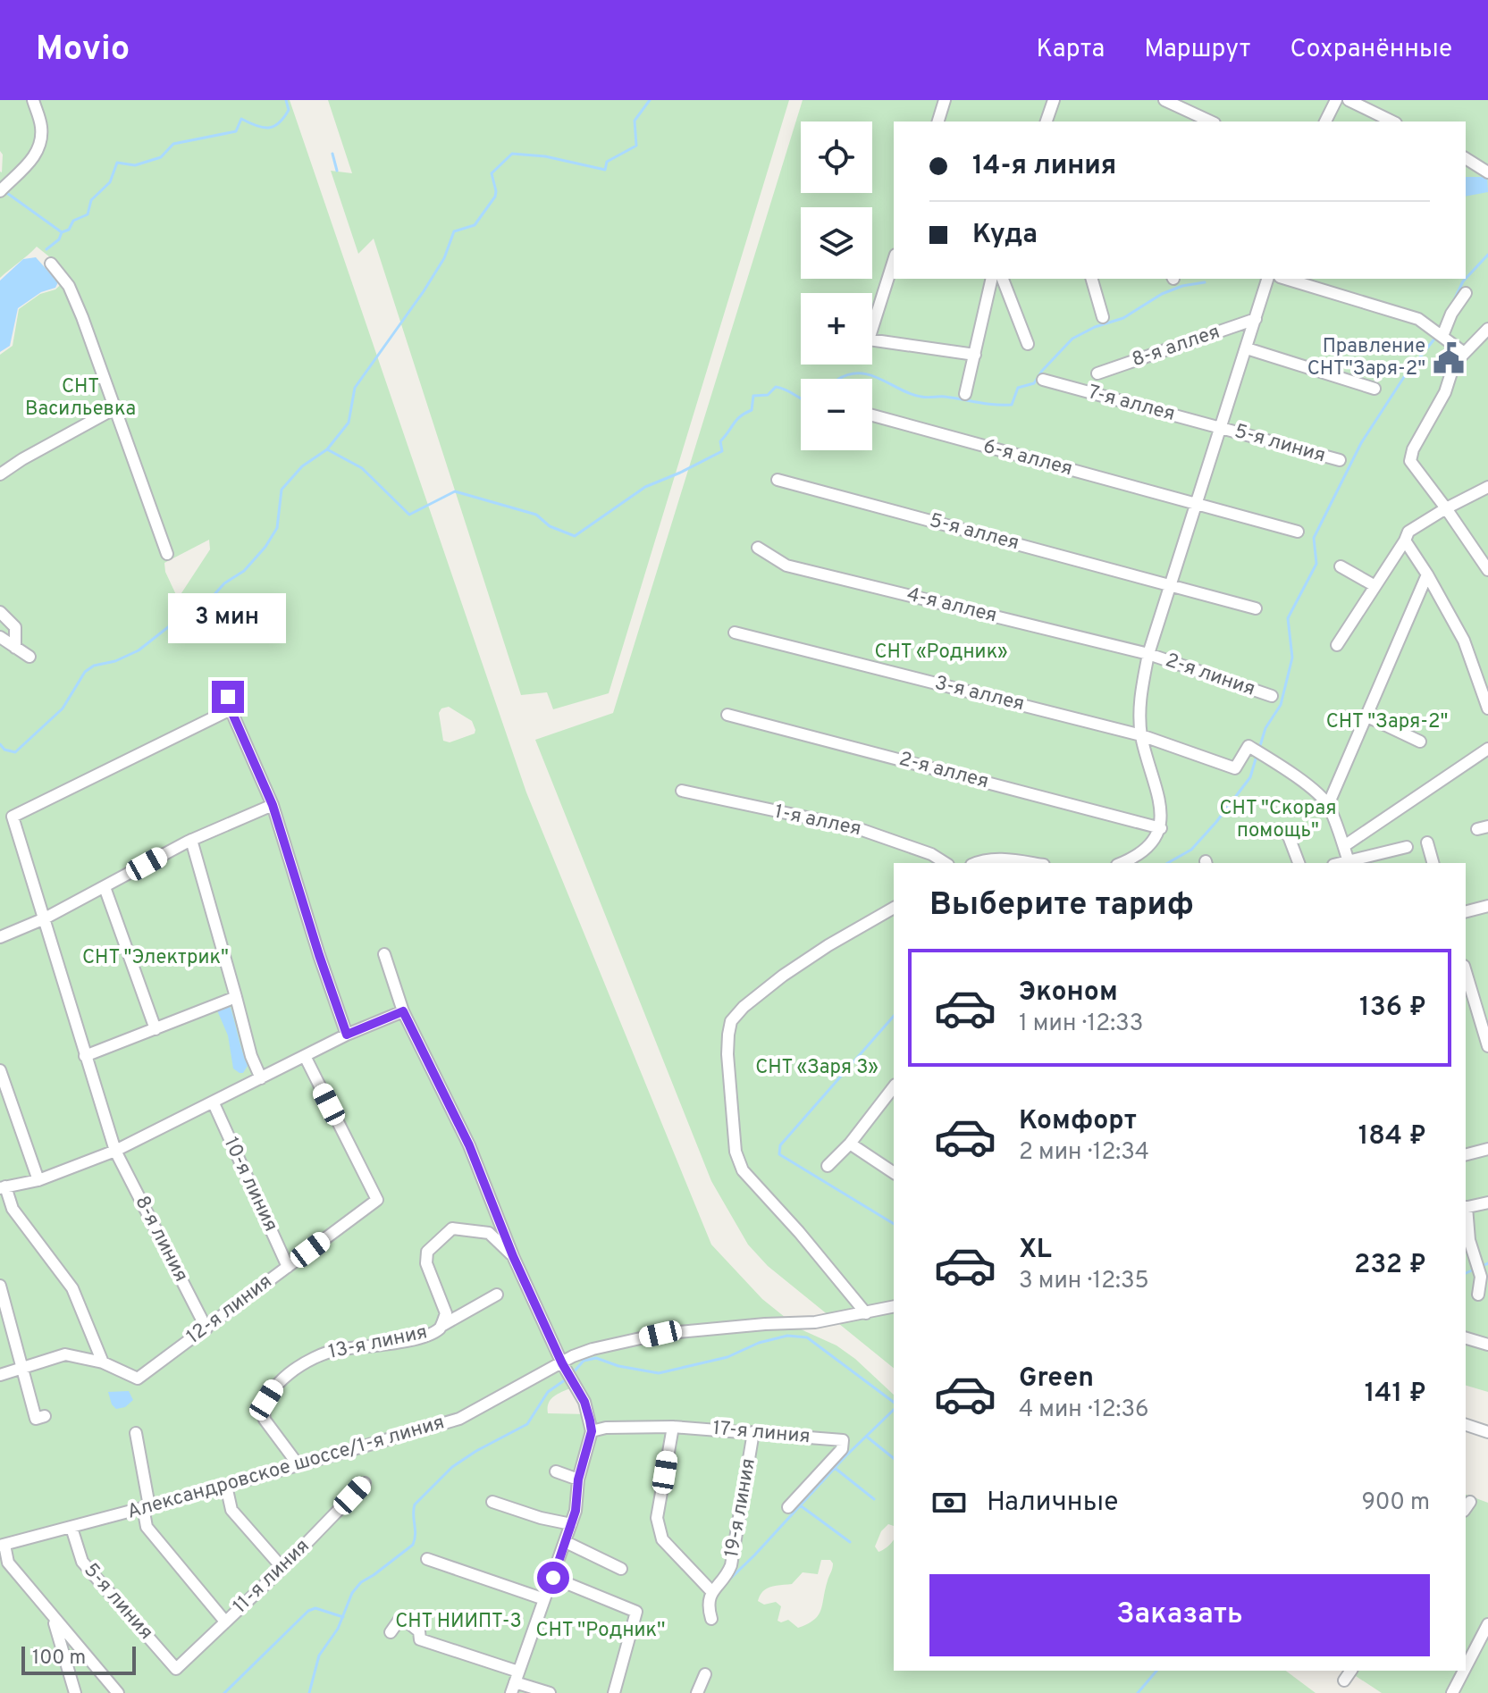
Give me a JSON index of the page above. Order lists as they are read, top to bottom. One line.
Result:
{"streets":{"street":["8-я аллея","7-я аллея","5-я линия","6-я аллея","5-я аллея","4-я аллея","2-я линия","3-я аллея","2-я аллея","1-я аллея","10-я линия","8-я линия","12-я линия","13-я линия","17-я линия","Александровское шоссе/1-я линия","19-я линия","11-я линия"]},"crossings":[["7-я аллея","5-я линия"],["5-я линия","Александровское шоссе/1-я линия"],["5-я линия","11-я линия"],["4-я аллея","2-я линия"],["10-я линия","12-я линия"],["8-я линия","12-я линия"],["13-я линия","Александровское шоссе/1-я линия"],["17-я линия","19-я линия"]],"parks":["СНТ Васильевка","СНТ «Родник»","СНТ \"Заря-2\"","СНТ \"Скорая помощь\"","СНТ \"Электрик\"","СНТ «Заря 3»","СНТ НИИПТ-3","СНТ ''Родник''"],"places":{"public building":["Правление СНТ\"Заря-2\""]},"scale_bar":"100 m","page":{"header":"Movio","nav":["Карта","Маршрут","Сохранённые"],"map_buttons":["+","−"],"banner":["14-я линия","Куда"],"bubble":"3 мин","heading":"Выберите тариф","list":[{"name":"Эконом","note":"1 мин · 12:33","value":"136 ₽"},{"name":"Комфорт","note":"2 мин · 12:34","value":"184 ₽"},{"name":"XL","note":"3 мин · 12:35","value":"232 ₽"},{"name":"Green","note":"4 мин · 12:36","value":"141 ₽"}],"pay":["Наличные","900 m"],"buttons":"Заказать","scale":"100 m"}}
